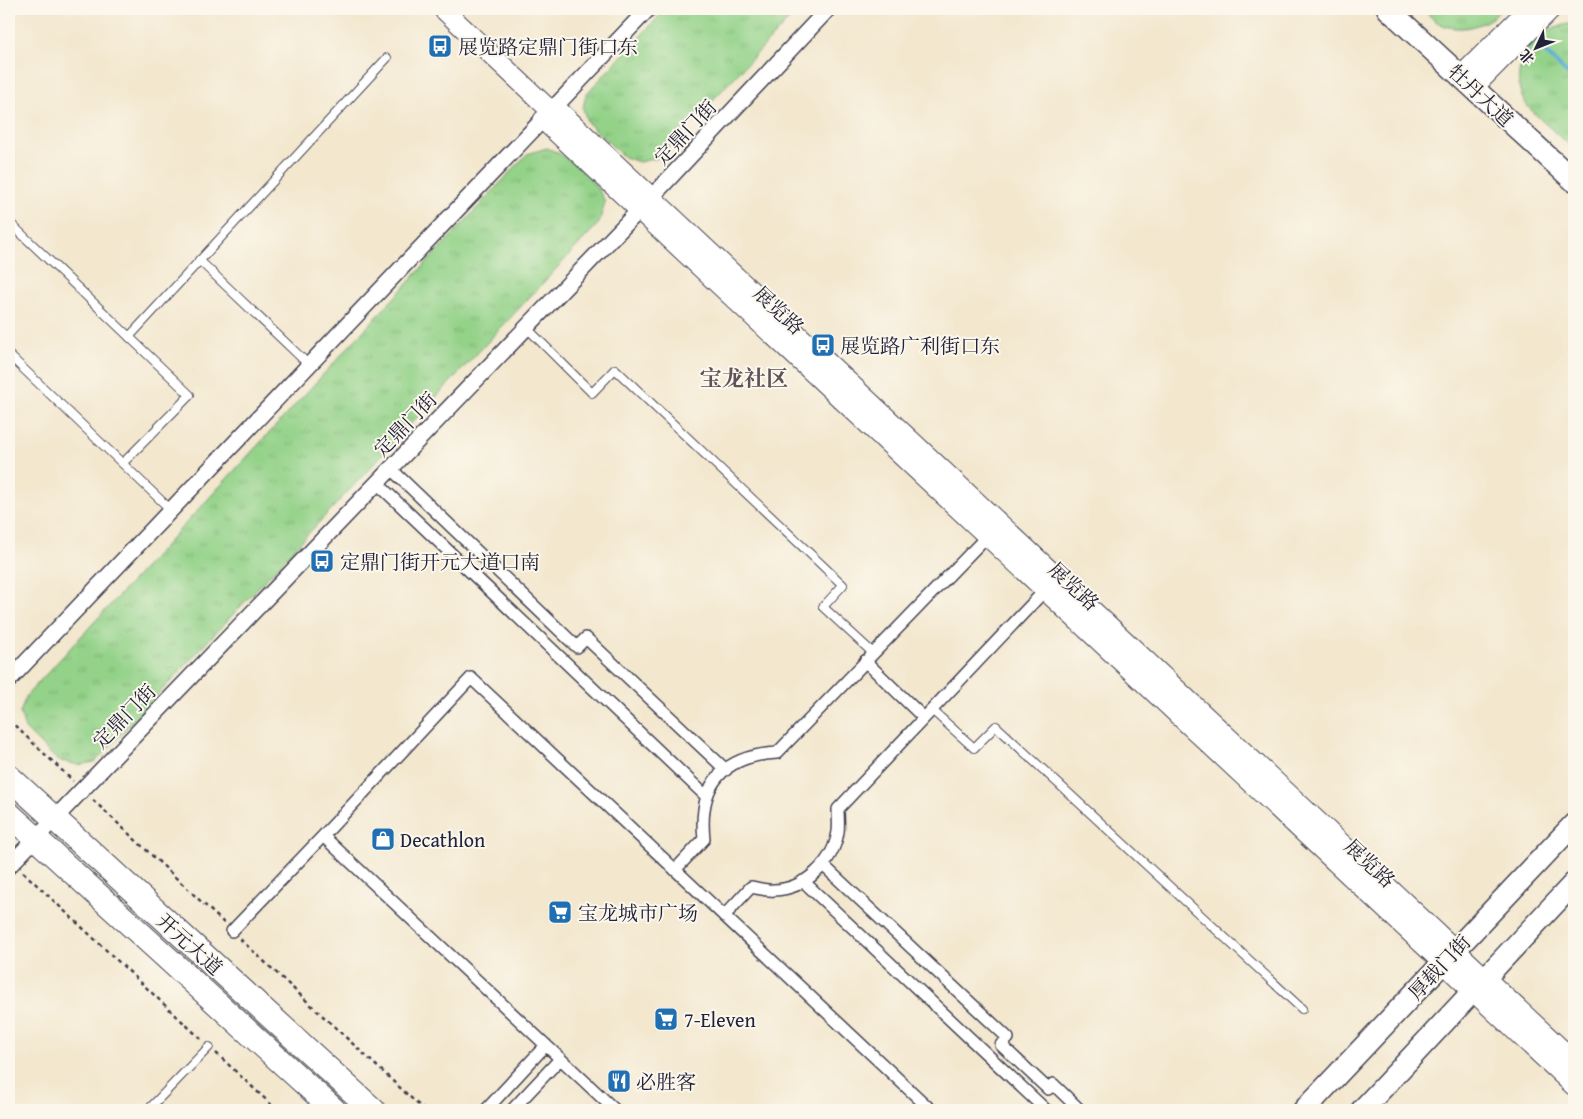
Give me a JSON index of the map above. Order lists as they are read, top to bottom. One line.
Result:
{"streets":{"main road":["牡丹大道","开元大道","厚载门街"],"street":["定鼎门街","展览路"]},"crossings":[["定鼎门街","展览路"],["定鼎门街","开元大道"],["展览路","厚载门街"]],"districts":["宝龙社区"],"places":{"bus stop":["展览路定鼎门街口东","展览路广利街口东","定鼎门街开元大道口南"],"shop":["Decathlon"],"supermarket":["宝龙城市广场","7-Eleven"],"restaurant":["必胜客"]},"north":"bottom left"}
